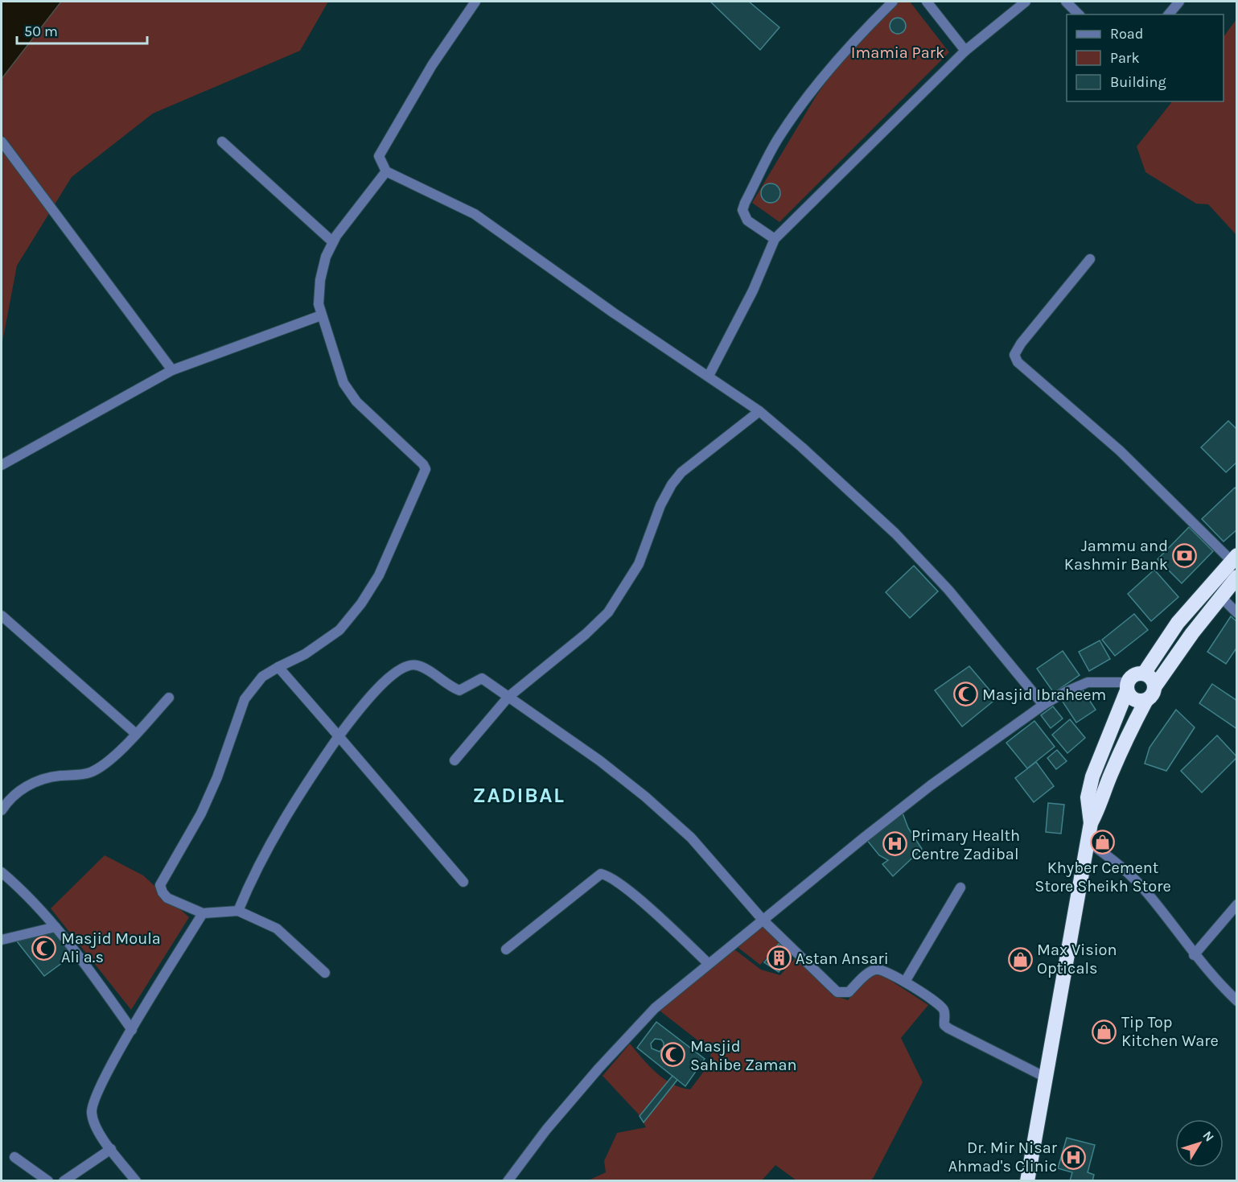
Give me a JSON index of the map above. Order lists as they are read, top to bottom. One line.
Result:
{"districts":["ZADIBAL"],"parks":["Imamia Park"],"places":{"bank":["Jammu and Kashmir Bank"],"mosque":["Masjid Ibraheem","Masjid Moula Ali a.s","Masjid Sahibe Zaman"],"shop":["Khyber Cement Store Sheikh Store","Max Vision Opticals","Tip Top Kitchen Ware"],"hospital":["Primary Health Centre Zadibal","Dr. Mir Nisar Ahmad's Clinic"],"building":["Astan Ansari"]},"legend":["Road","Park","Building"],"scale_bar":"50 m","north":"top right"}
